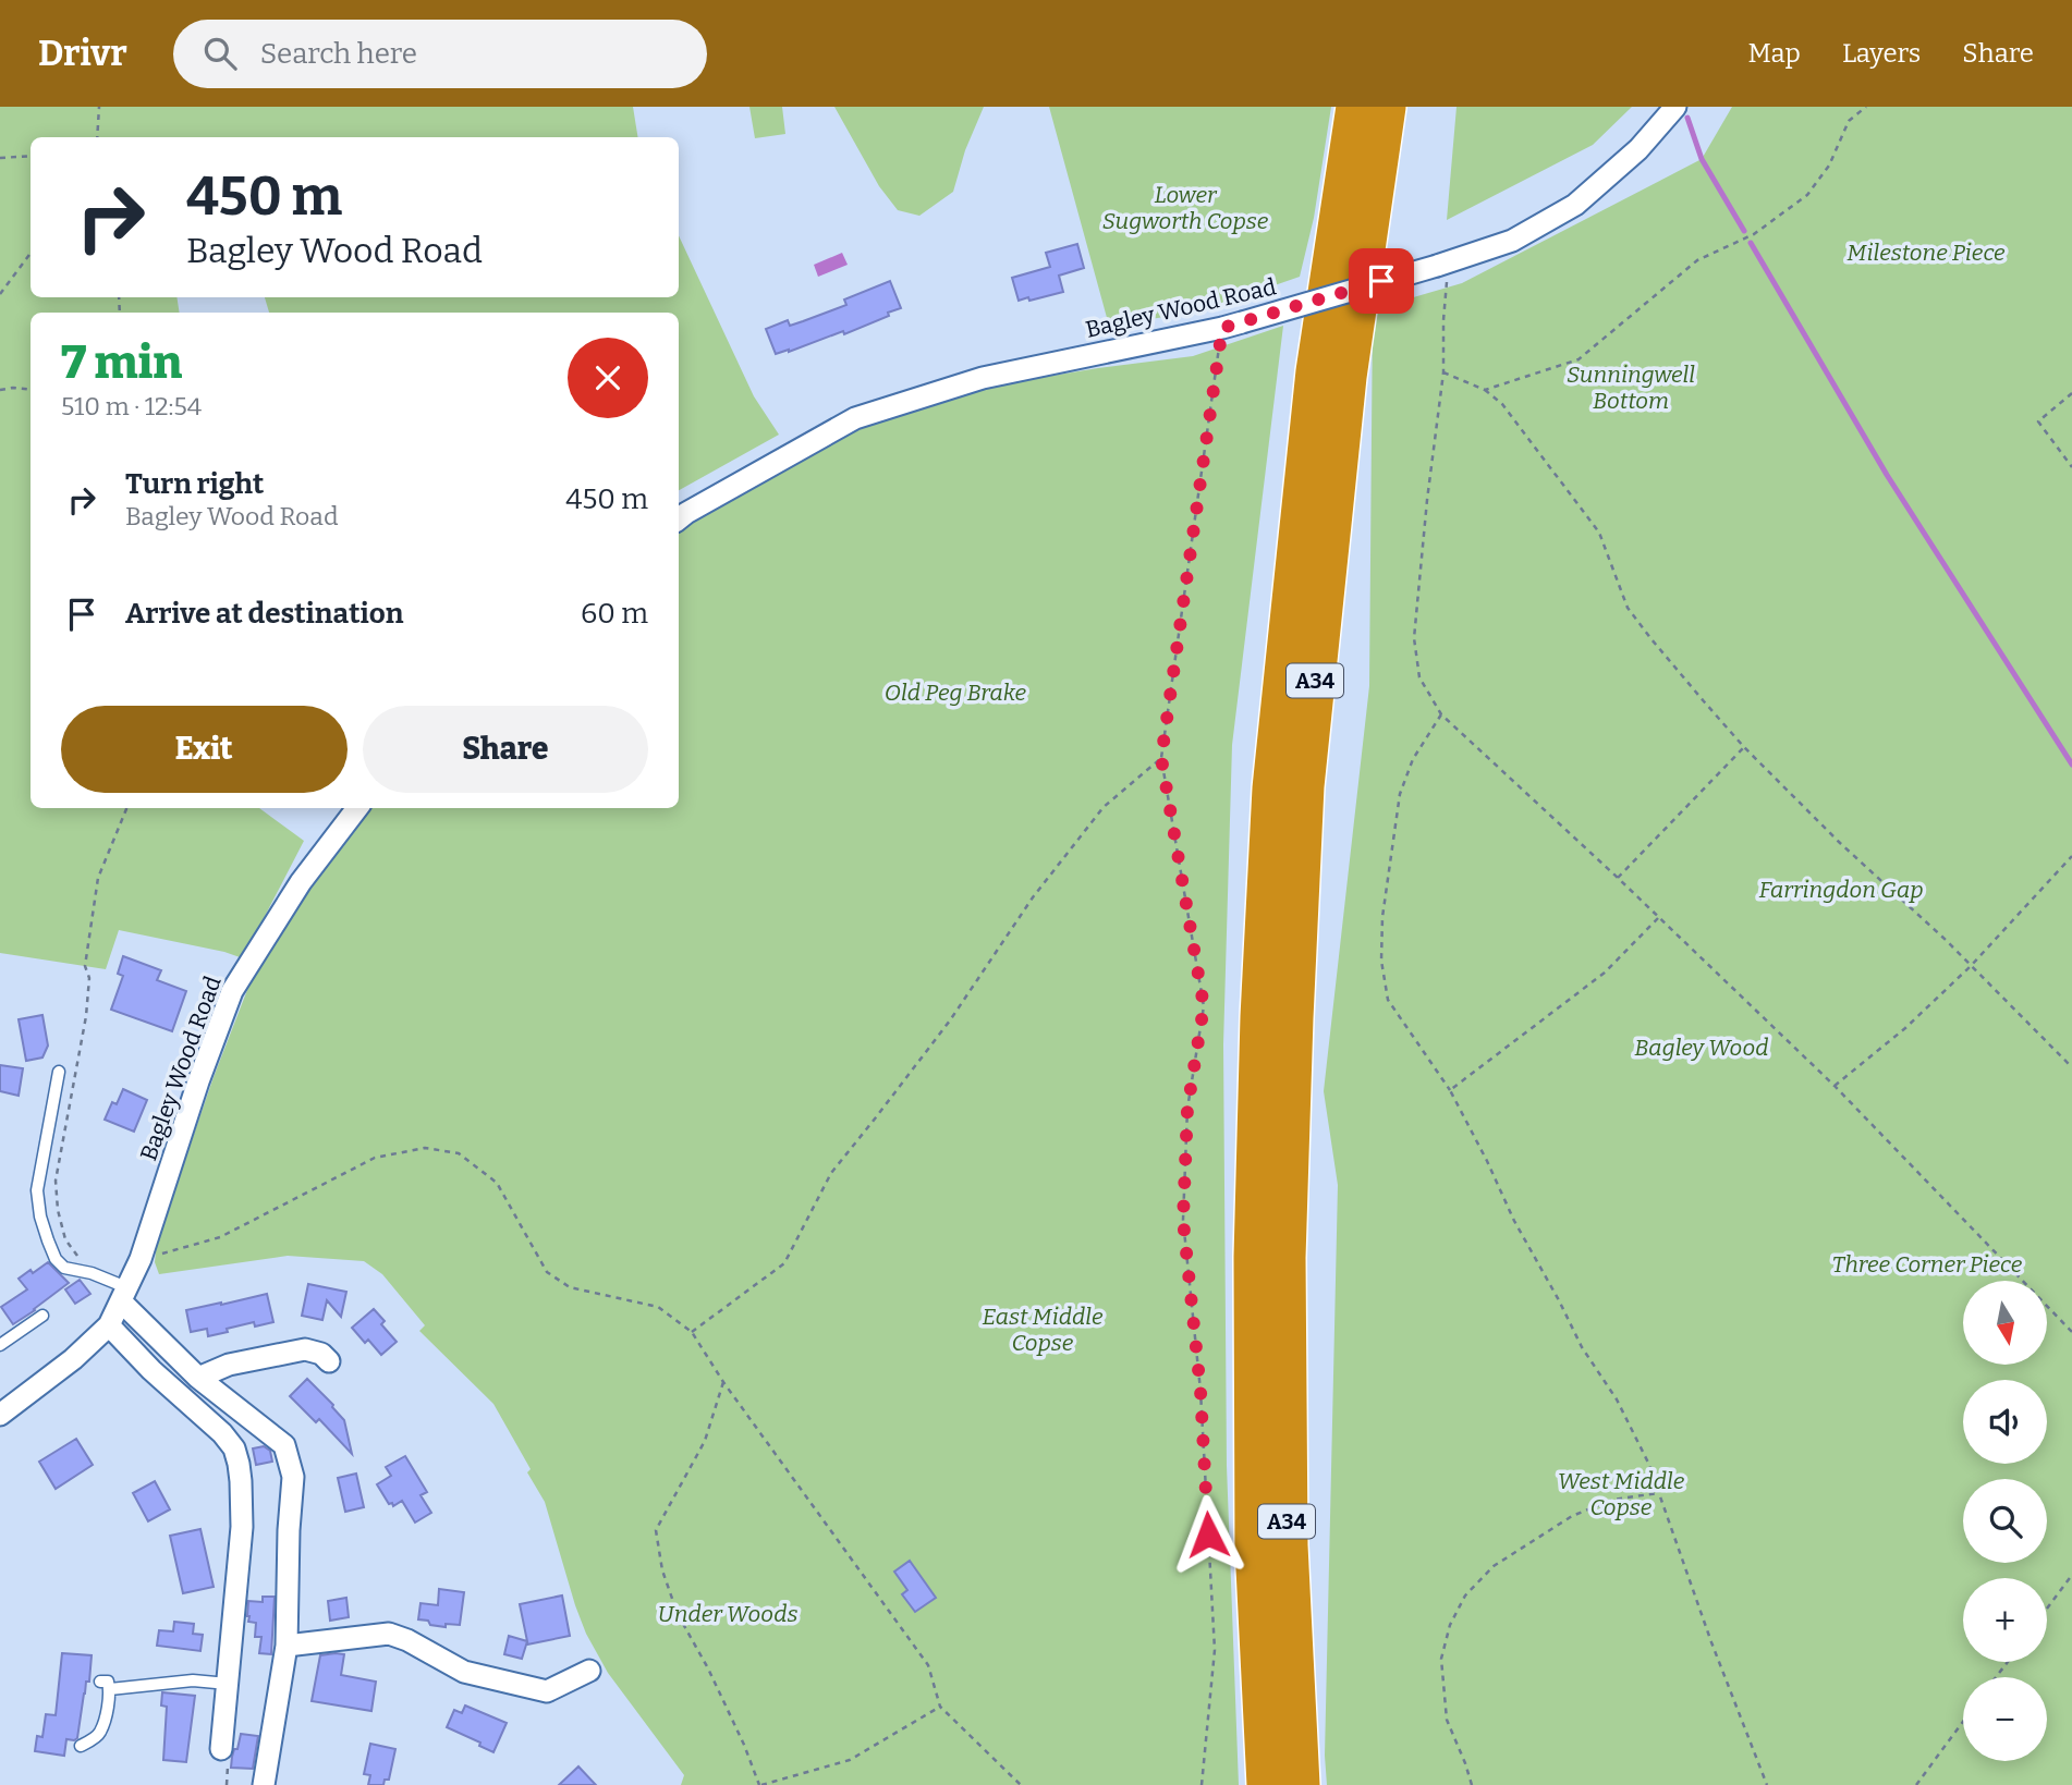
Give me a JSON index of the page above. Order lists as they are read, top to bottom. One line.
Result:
{"streets":{"highway":["A34"],"street":["Bagley Wood Road"]},"parks":["Lower Sugworth Copse","Milestone Piece","Sunningwell Bottom","Old Peg Brake","Farringdon Gap","Bagley Wood","Three Corner Piece","East Middle Copse","West Middle Copse","Under Woods"],"north":"bottom","page":{"header":"Drivr","search":"Search here","nav":["Map","Layers","Share"],"turn":["450 m","Bagley Wood Road"],"heading":["7 min","510 m · 12:54"],"list":[{"name":"Turn right","note":"Bagley Wood Road","value":"450 m"},{"name":"Arrive at destination","value":"60 m"}],"buttons":["Exit","Share"],"map_buttons":["+","−"]}}
